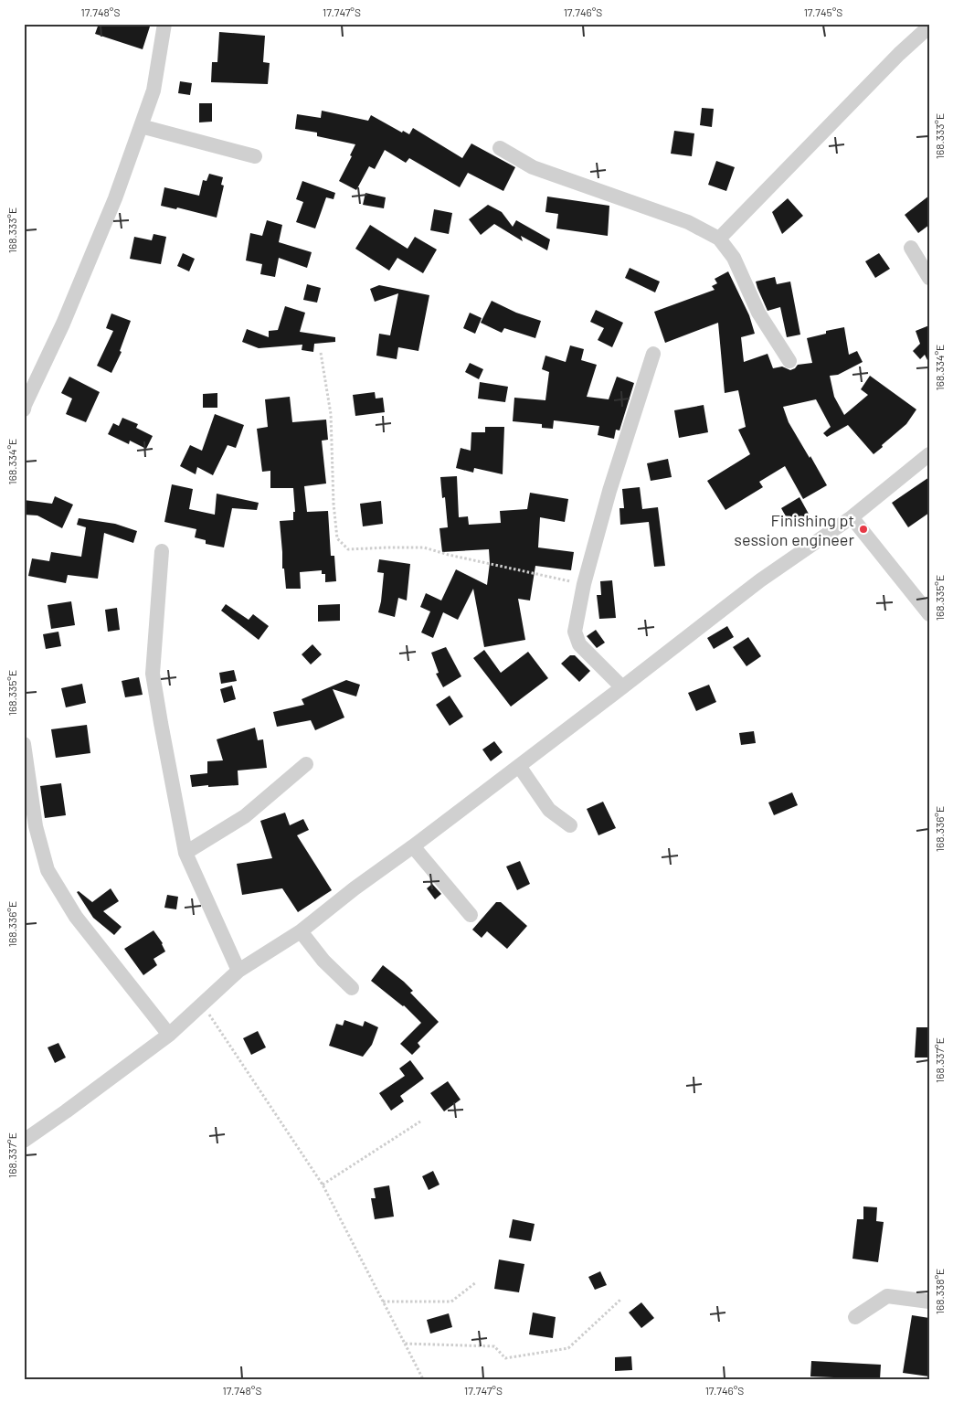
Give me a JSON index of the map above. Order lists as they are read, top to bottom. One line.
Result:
{"places":["Finishing pt session engineer"],"coordinates":["17.748°S","17.747°S","17.746°S","17.745°S","168.333°E","168.334°E","168.335°E","168.336°E","168.337°E","168.338°E"]}
